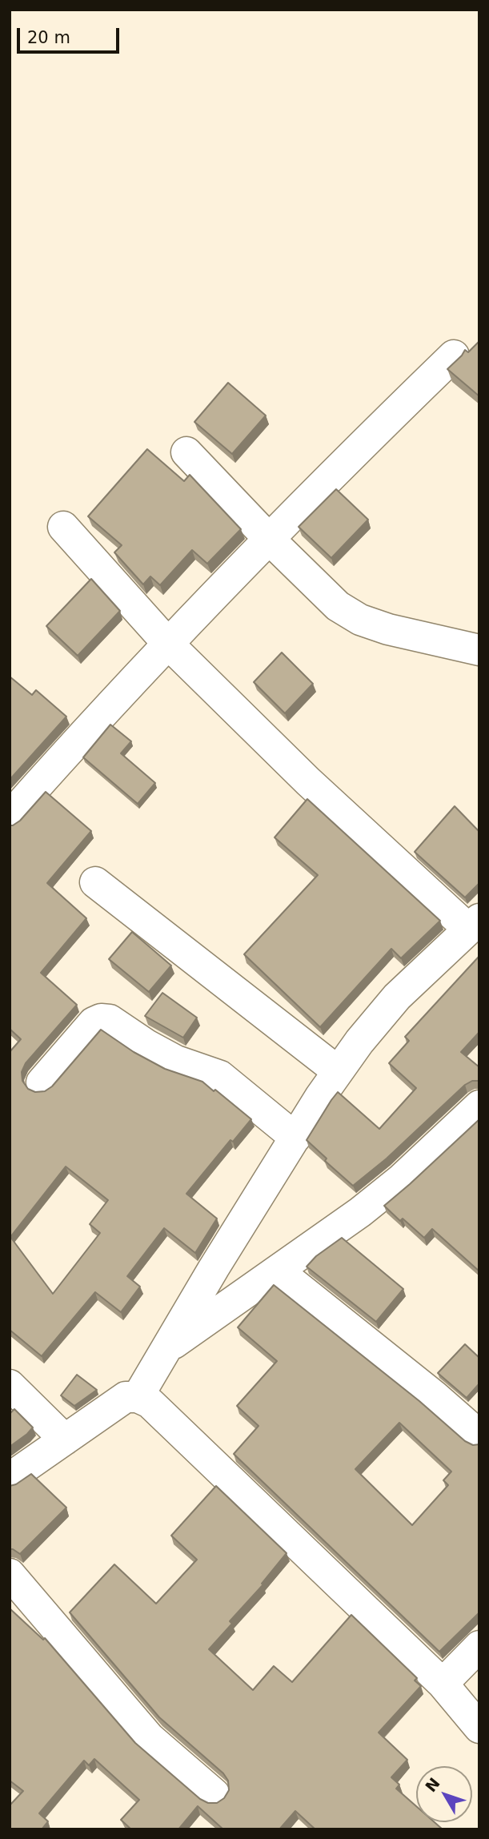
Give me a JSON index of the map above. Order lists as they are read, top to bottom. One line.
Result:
{"scale_bar":"20 m","north":"top left"}
